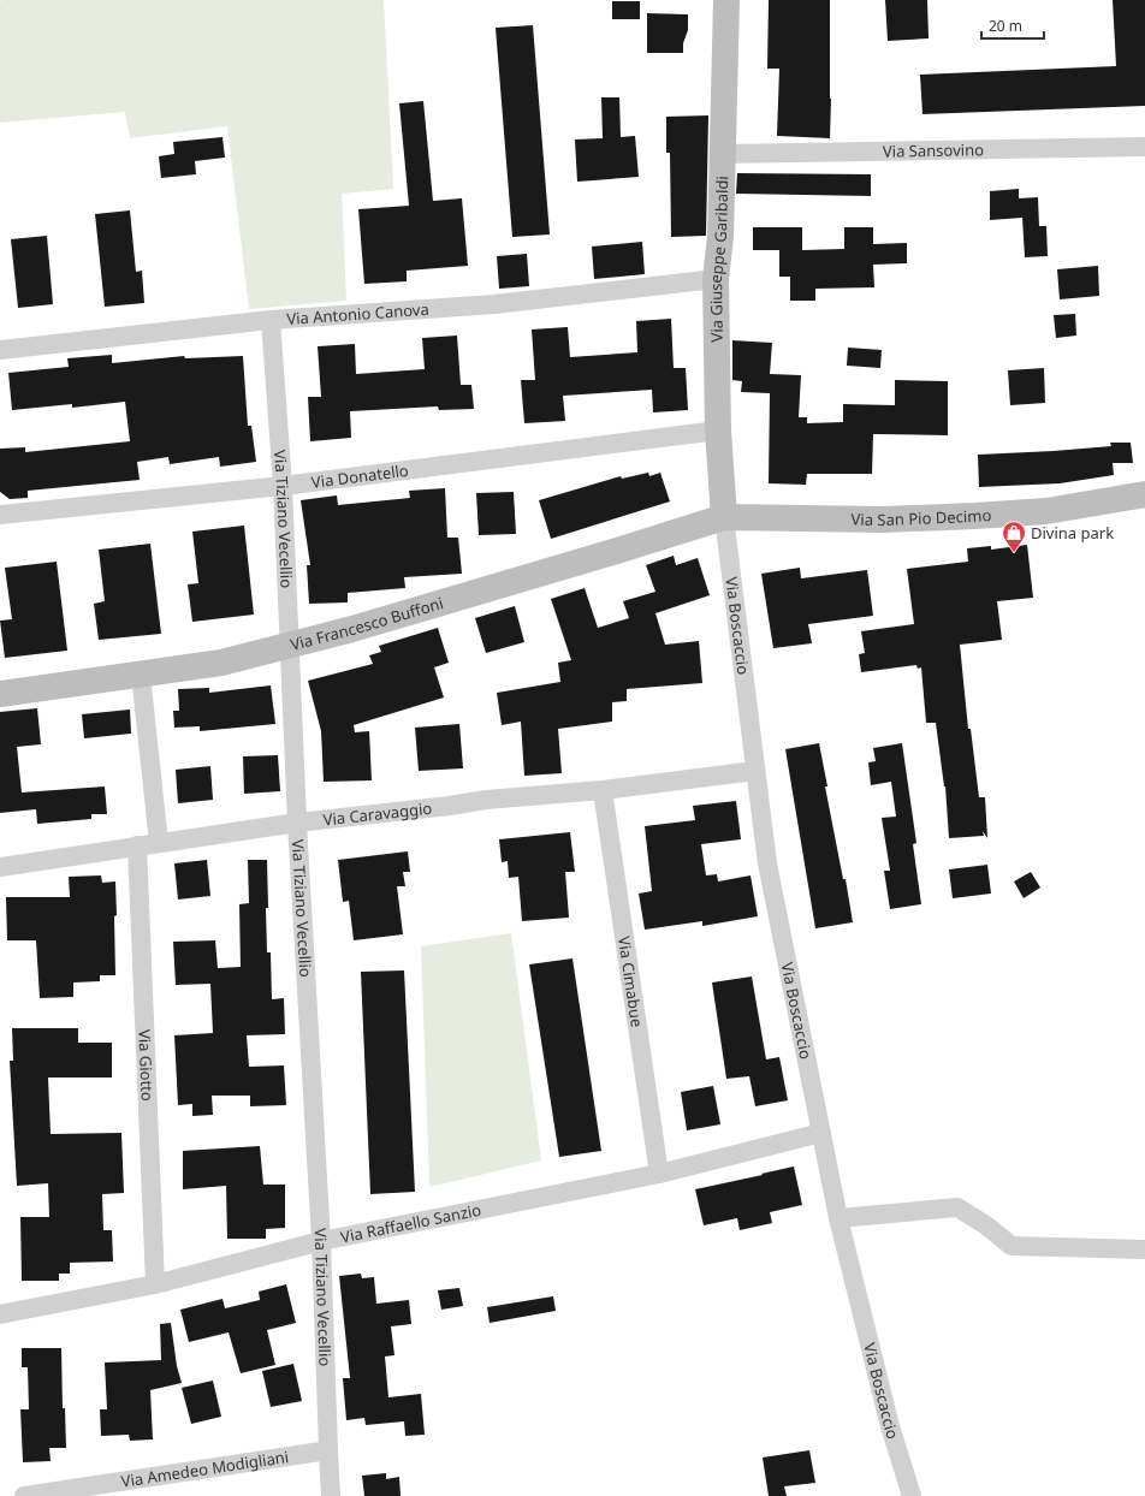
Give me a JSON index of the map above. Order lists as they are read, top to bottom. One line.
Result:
{"streets":{"street":["Via Sansovino","Via Giuseppe Garibaldi","Via Antonio Canova","Via Donatello","Via San Pio Decimo","Via Tiziano Vecellio","Via Francesco Buffoni","Via Boscaccio","Via Caravaggio","Via Cimabue","Via Giotto","Via Raffaello Sanzio","Via Amedeo Modigliani"]},"crossings":[["Via Sansovino","Via Giuseppe Garibaldi"],["Via Giuseppe Garibaldi","Via Antonio Canova"],["Via Giuseppe Garibaldi","Via Donatello"],["Via Giuseppe Garibaldi","Via San Pio Decimo"],["Via Giuseppe Garibaldi","Via Francesco Buffoni"],["Via Giuseppe Garibaldi","Via Boscaccio"],["Via Antonio Canova","Via Tiziano Vecellio"],["Via Donatello","Via Tiziano Vecellio"],["Via San Pio Decimo","Via Francesco Buffoni"],["Via San Pio Decimo","Via Boscaccio"],["Via Tiziano Vecellio","Via Francesco Buffoni"],["Via Tiziano Vecellio","Via Caravaggio"],["Via Tiziano Vecellio","Via Raffaello Sanzio"],["Via Tiziano Vecellio","Via Amedeo Modigliani"],["Via Francesco Buffoni","Via Boscaccio"],["Via Boscaccio","Via Caravaggio"],["Via Boscaccio","Via Raffaello Sanzio"],["Via Caravaggio","Via Cimabue"],["Via Caravaggio","Via Giotto"],["Via Cimabue","Via Raffaello Sanzio"],["Via Giotto","Via Raffaello Sanzio"]],"places":{"shop":["Divina park"]},"scale_bar":"20 m"}
